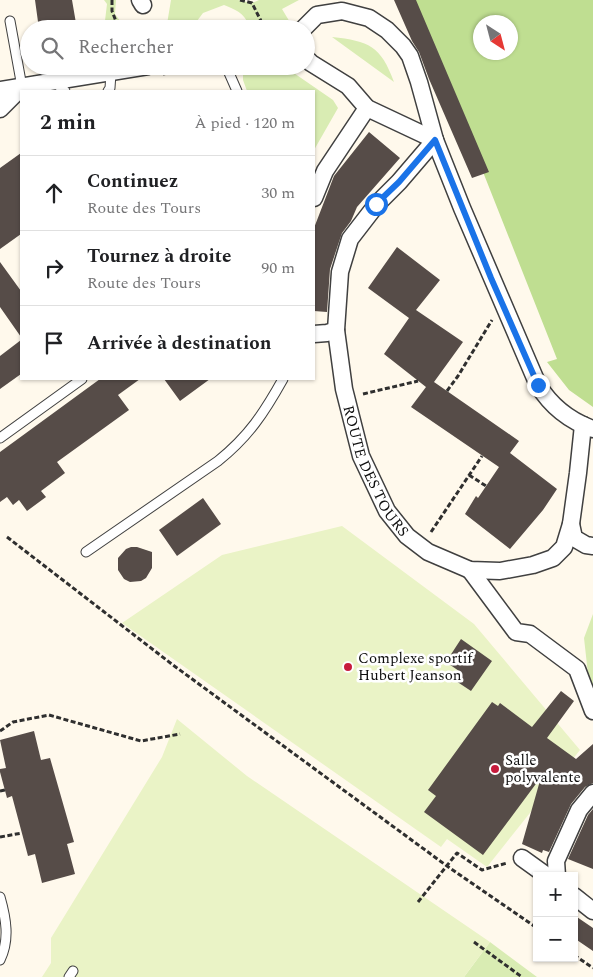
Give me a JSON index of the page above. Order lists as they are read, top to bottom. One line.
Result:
{"streets":{"street":["ROUTE DES TOURS"]},"places":["Complexe sportif Hubert Jeanson","Salle polyvalente"],"north":"bottom right","page":{"search":"Rechercher","heading":["2 min","À pied · 120 m"],"list":[["Continuez","Route des Tours","30 m"],["Tournez à droite","Route des Tours","90 m"],"Arrivée à destination"],"map_buttons":["+","−"]}}
